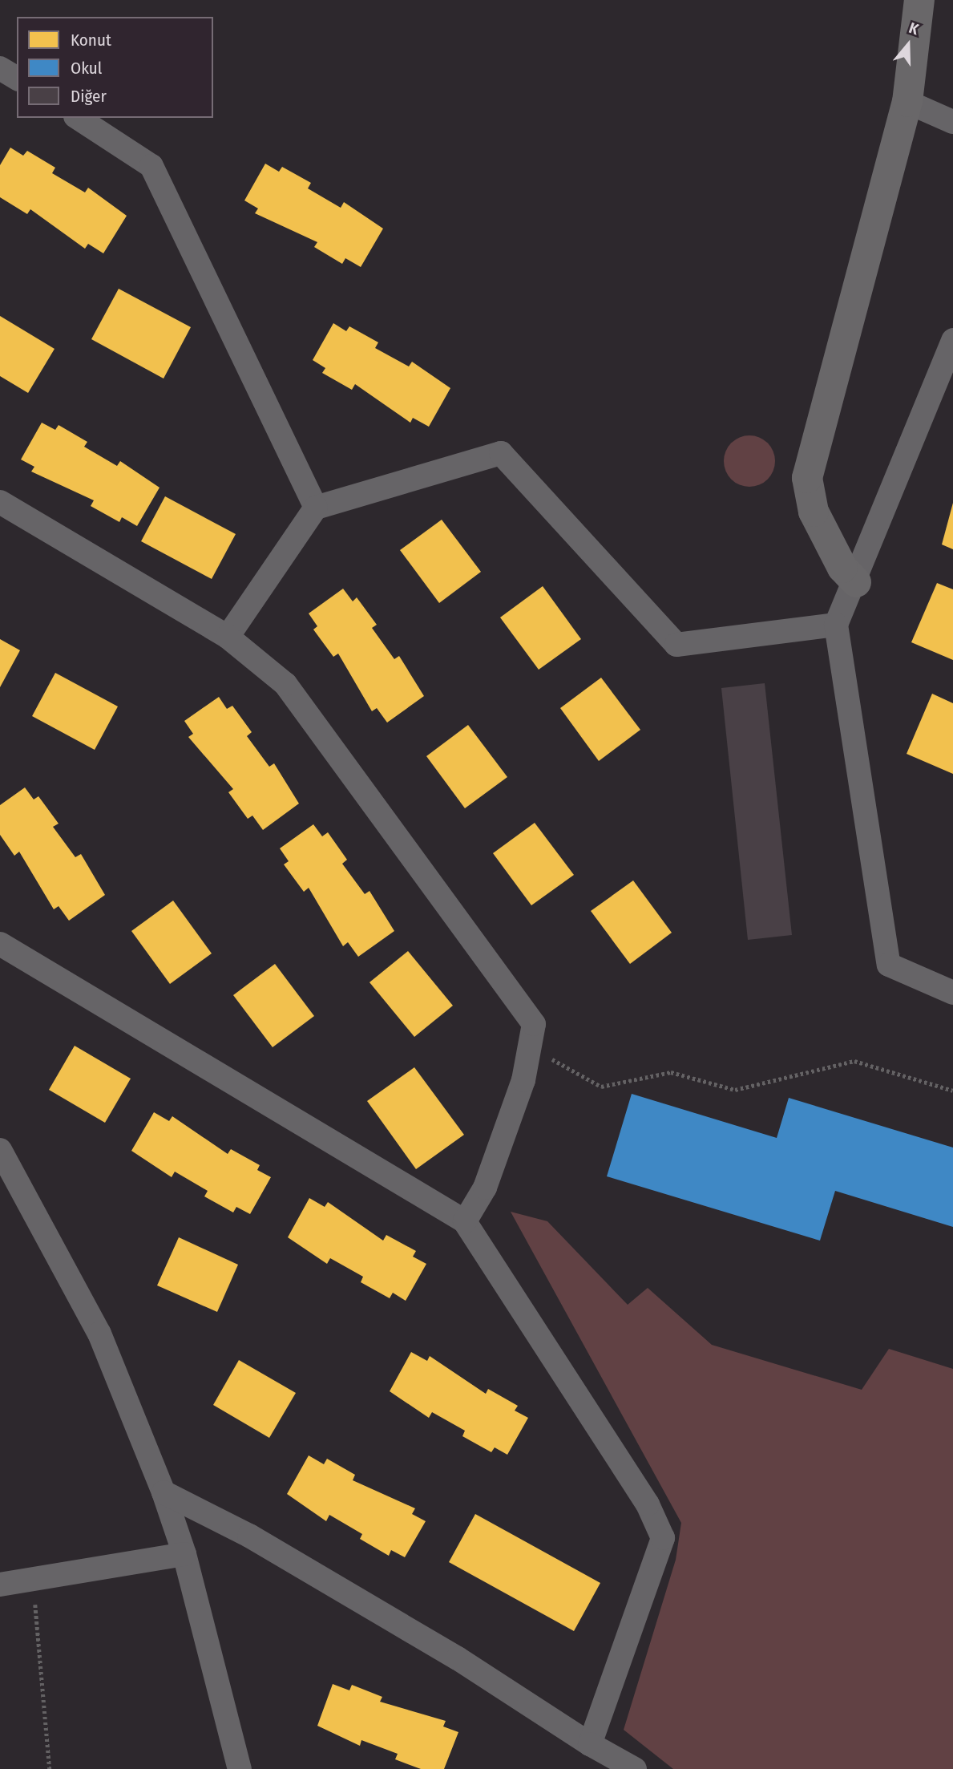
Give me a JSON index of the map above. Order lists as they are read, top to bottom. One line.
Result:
{"legend":["Konut","Okul","Diğer"],"north":"top"}
